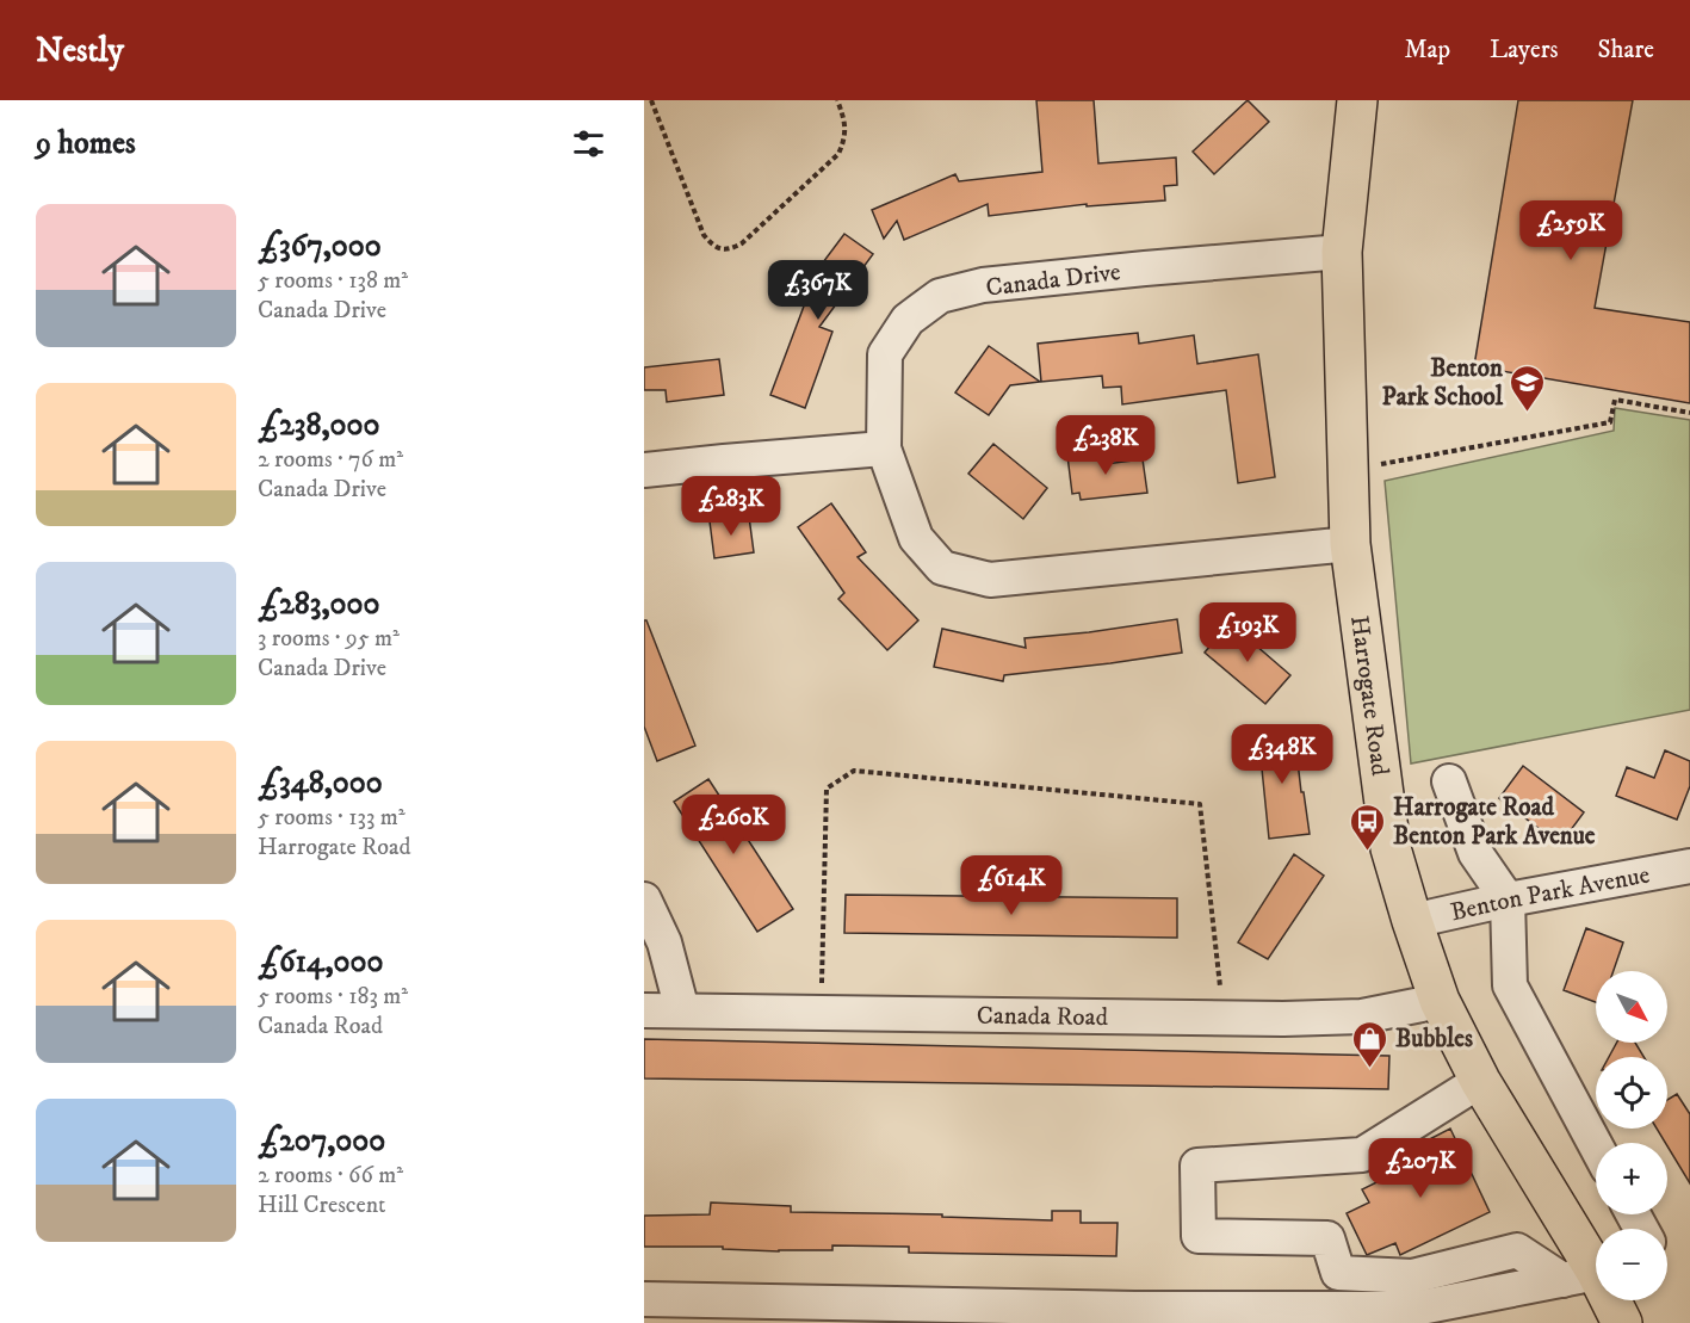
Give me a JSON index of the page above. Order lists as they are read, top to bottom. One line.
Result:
{"streets":{"main road":["Harrogate Road"],"street":["Canada Drive","Benton Park Avenue","Canada Road"]},"crossings":[["Canada Drive","Harrogate Road"],["Harrogate Road","Benton Park Avenue"],["Harrogate Road","Canada Road"]],"places":{"school or university":["Benton Park School"],"bus stop":["Harrogate Road Benton Park Avenue"],"shop":["Bubbles"]},"north":"bottom right","page":{"header":"Nestly","nav":["Map","Layers","Share"],"heading":"9 homes","list":[{"name":"£367,000","note":"5 rooms · 138 m² · Canada Drive"},{"name":"£238,000","note":"2 rooms · 76 m² · Canada Drive"},{"name":"£283,000","note":"3 rooms · 95 m² · Canada Drive"},{"name":"£348,000","note":"5 rooms · 133 m² · Harrogate Road"},{"name":"£614,000","note":"5 rooms · 183 m² · Canada Road"},{"name":"£207,000","note":"2 rooms · 66 m² · Hill Crescent"}],"price":["£259K","£367K","£238K","£283K","£193K","£348K","£260K","£614K","£207K"],"map_buttons":["+","−"]}}
